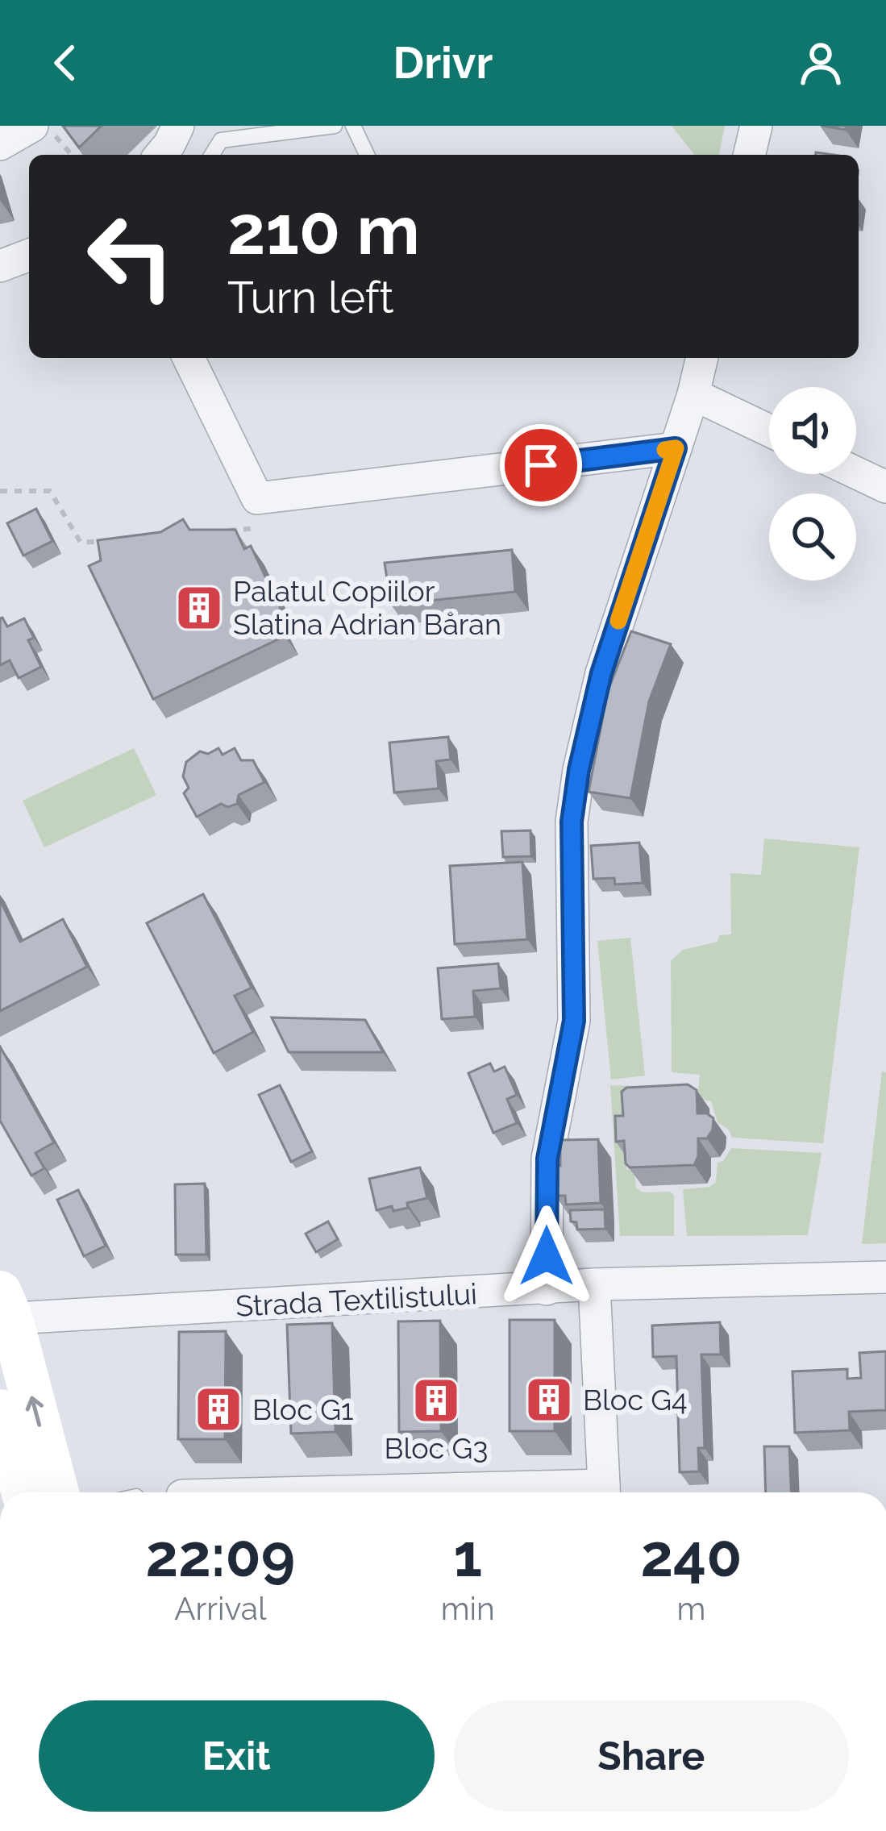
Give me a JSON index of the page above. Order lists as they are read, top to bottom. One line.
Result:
{"streets":{"street":["Strada Textilistului"]},"places":{"building":["Palatul Copiilor Slatina Adrian Băran","Bloc G4","Bloc G3","Bloc G1"]},"page":{"header":"Drivr","turn":["210 m","Turn left"],"eta":["22:09","Arrival","1","min","240","m"],"buttons":["Exit","Share"]}}
